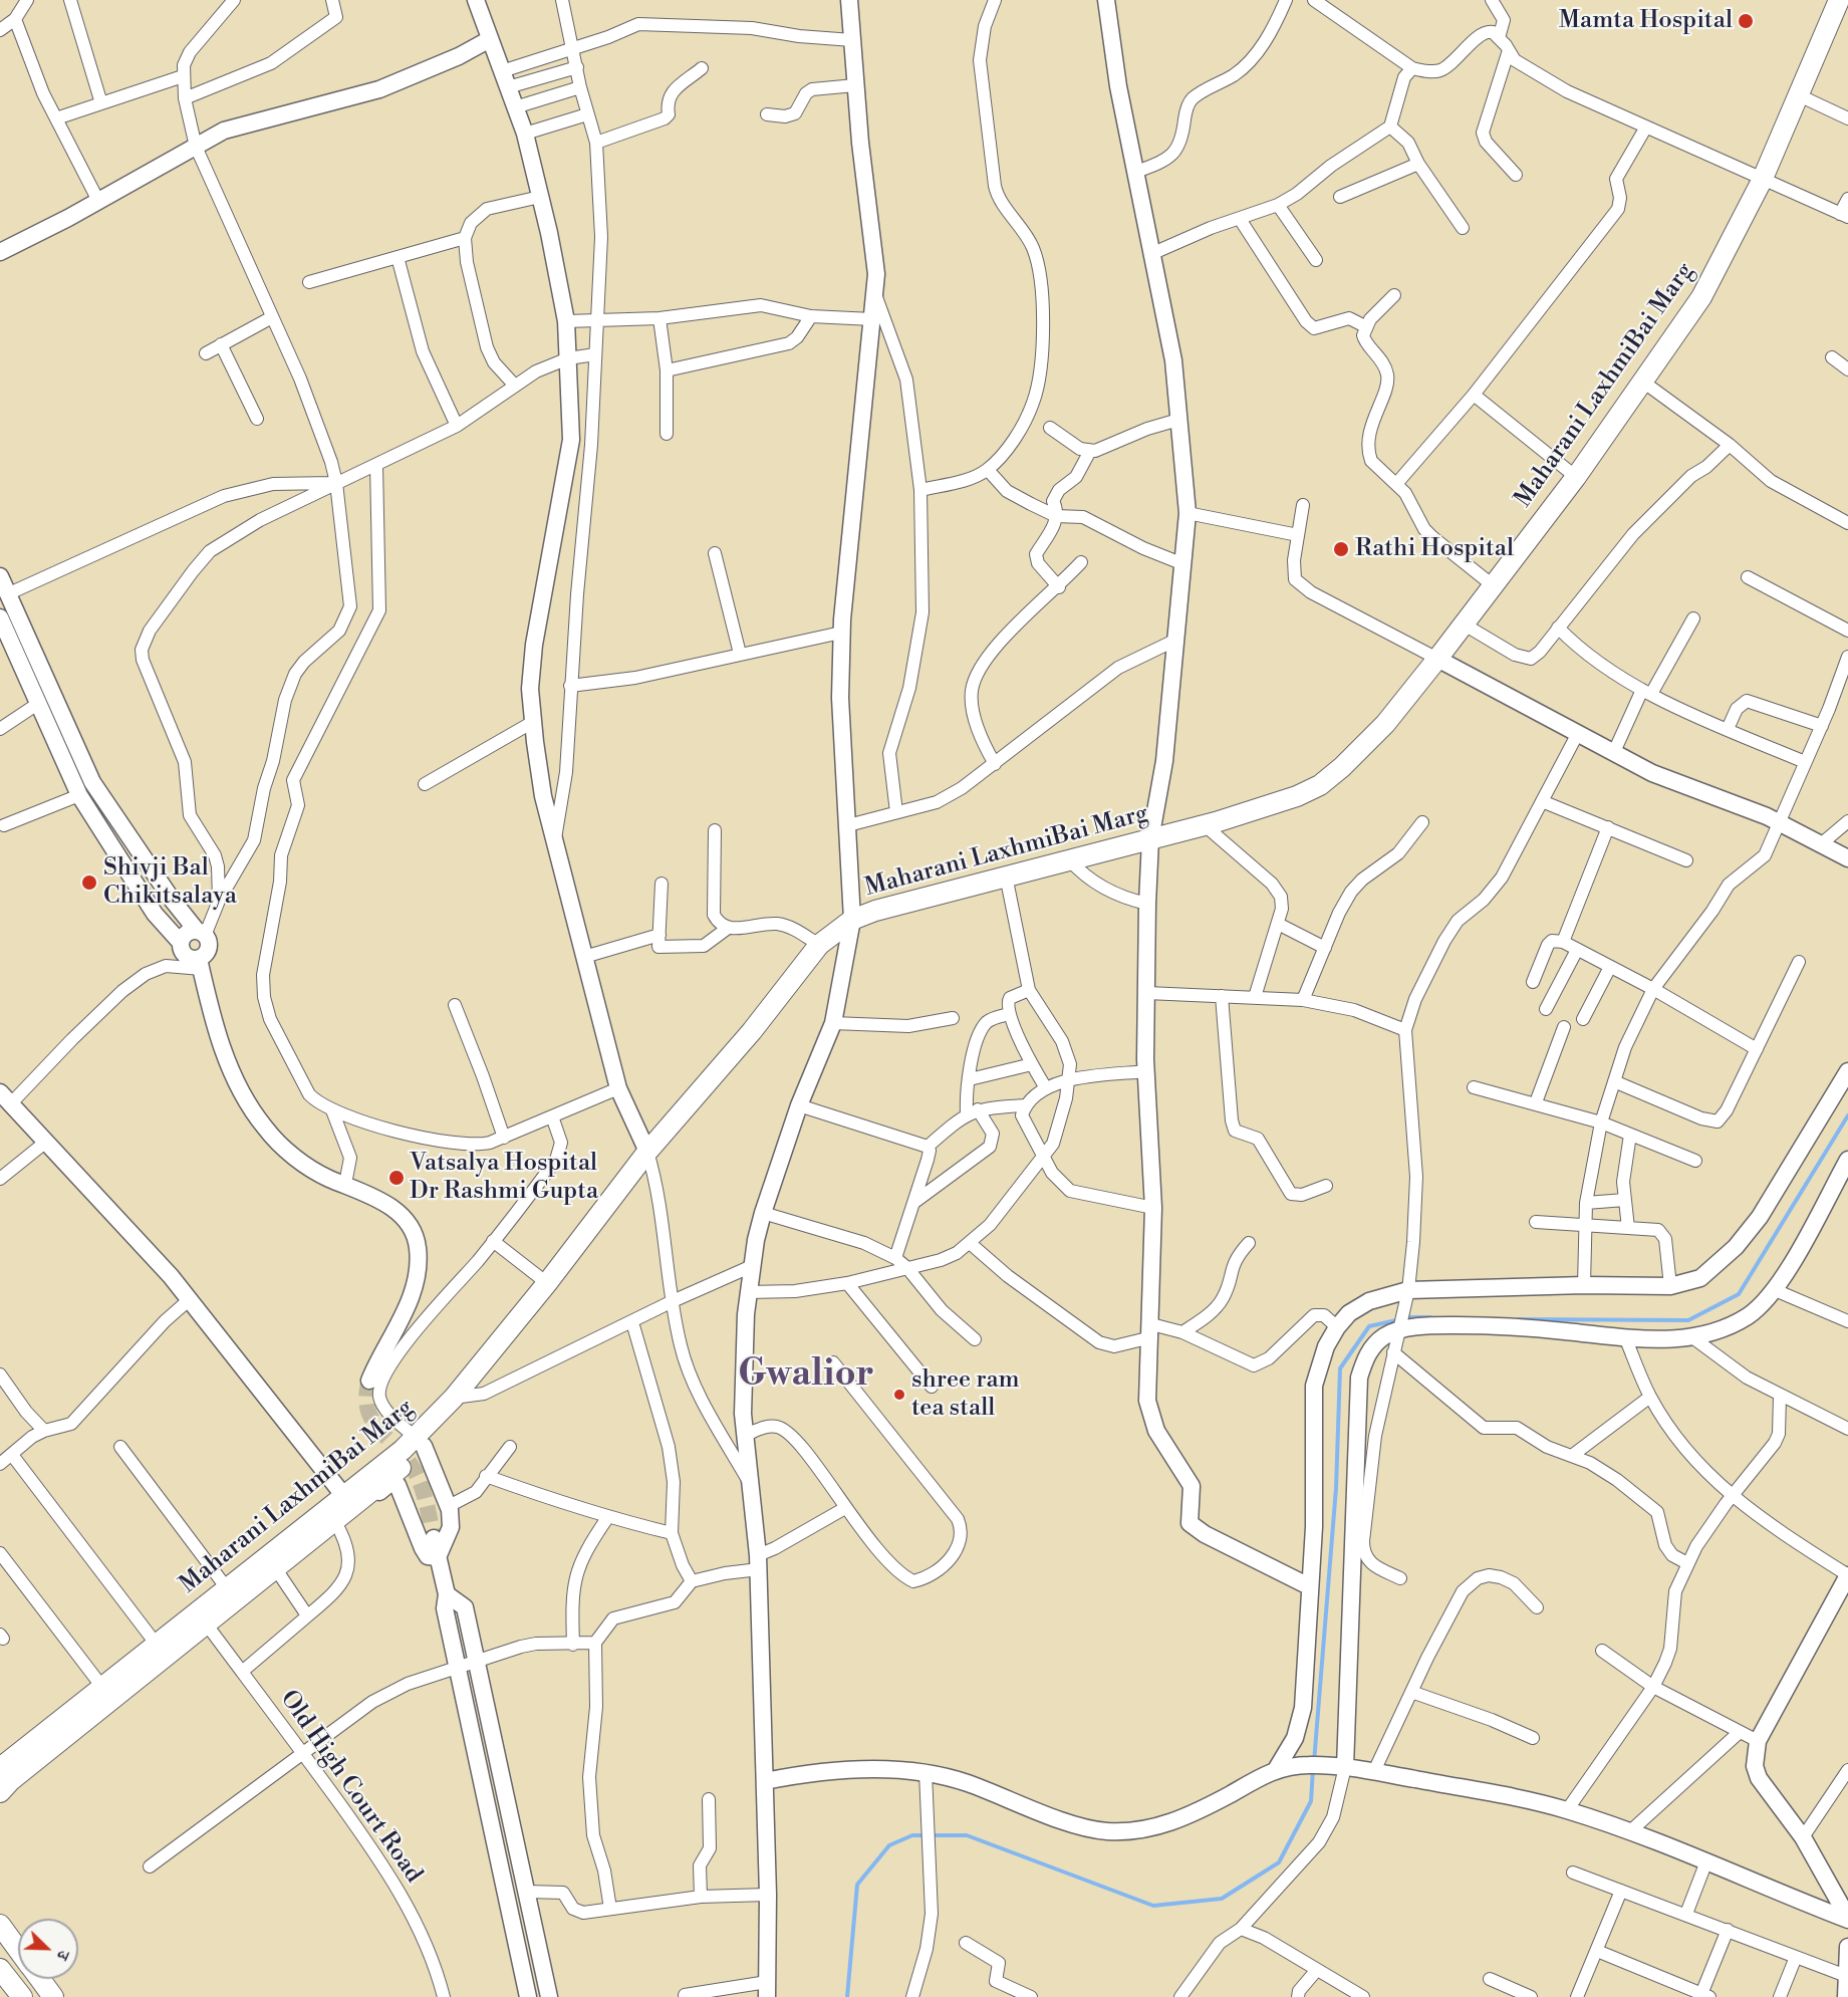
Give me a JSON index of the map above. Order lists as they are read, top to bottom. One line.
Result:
{"streets":{"main road":["Maharani LaxhmiBai Marg"],"street":["Old High Court Road"]},"districts":["Gwalior"],"places":["Mamta Hospital","Rathi Hospital","Shivji Bal Chikitsalaya","Vatsalya Hospital Dr Rashmi Gupta","shree ram tea stall"],"north":"bottom right"}
